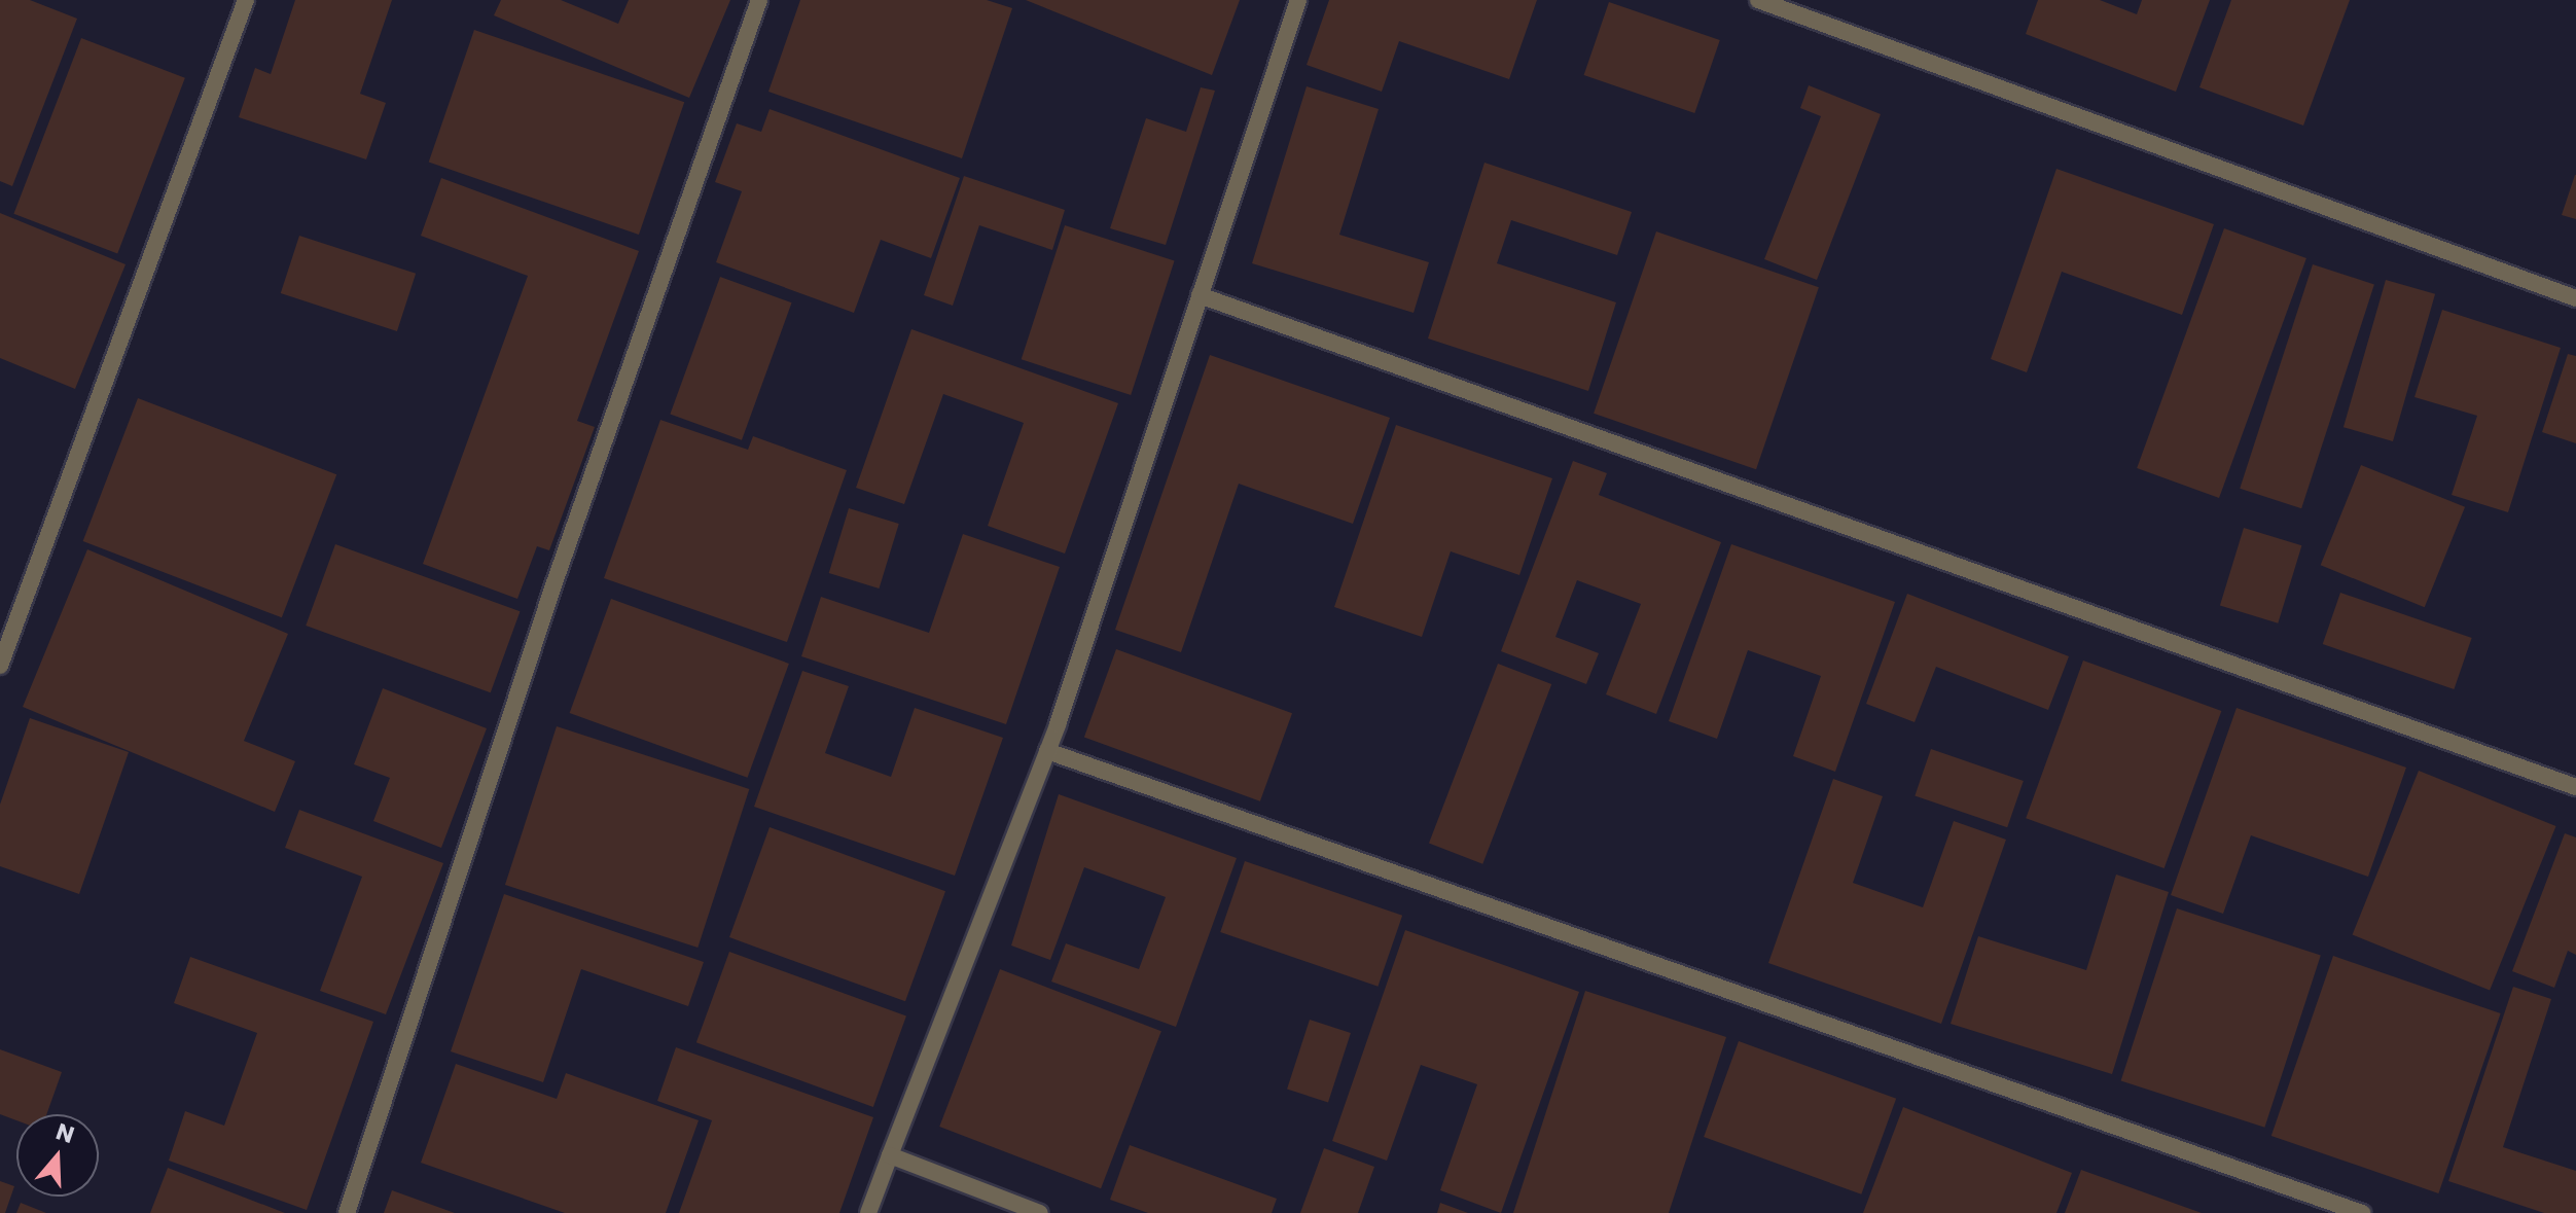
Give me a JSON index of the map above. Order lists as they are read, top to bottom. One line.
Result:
{"north":"top"}
